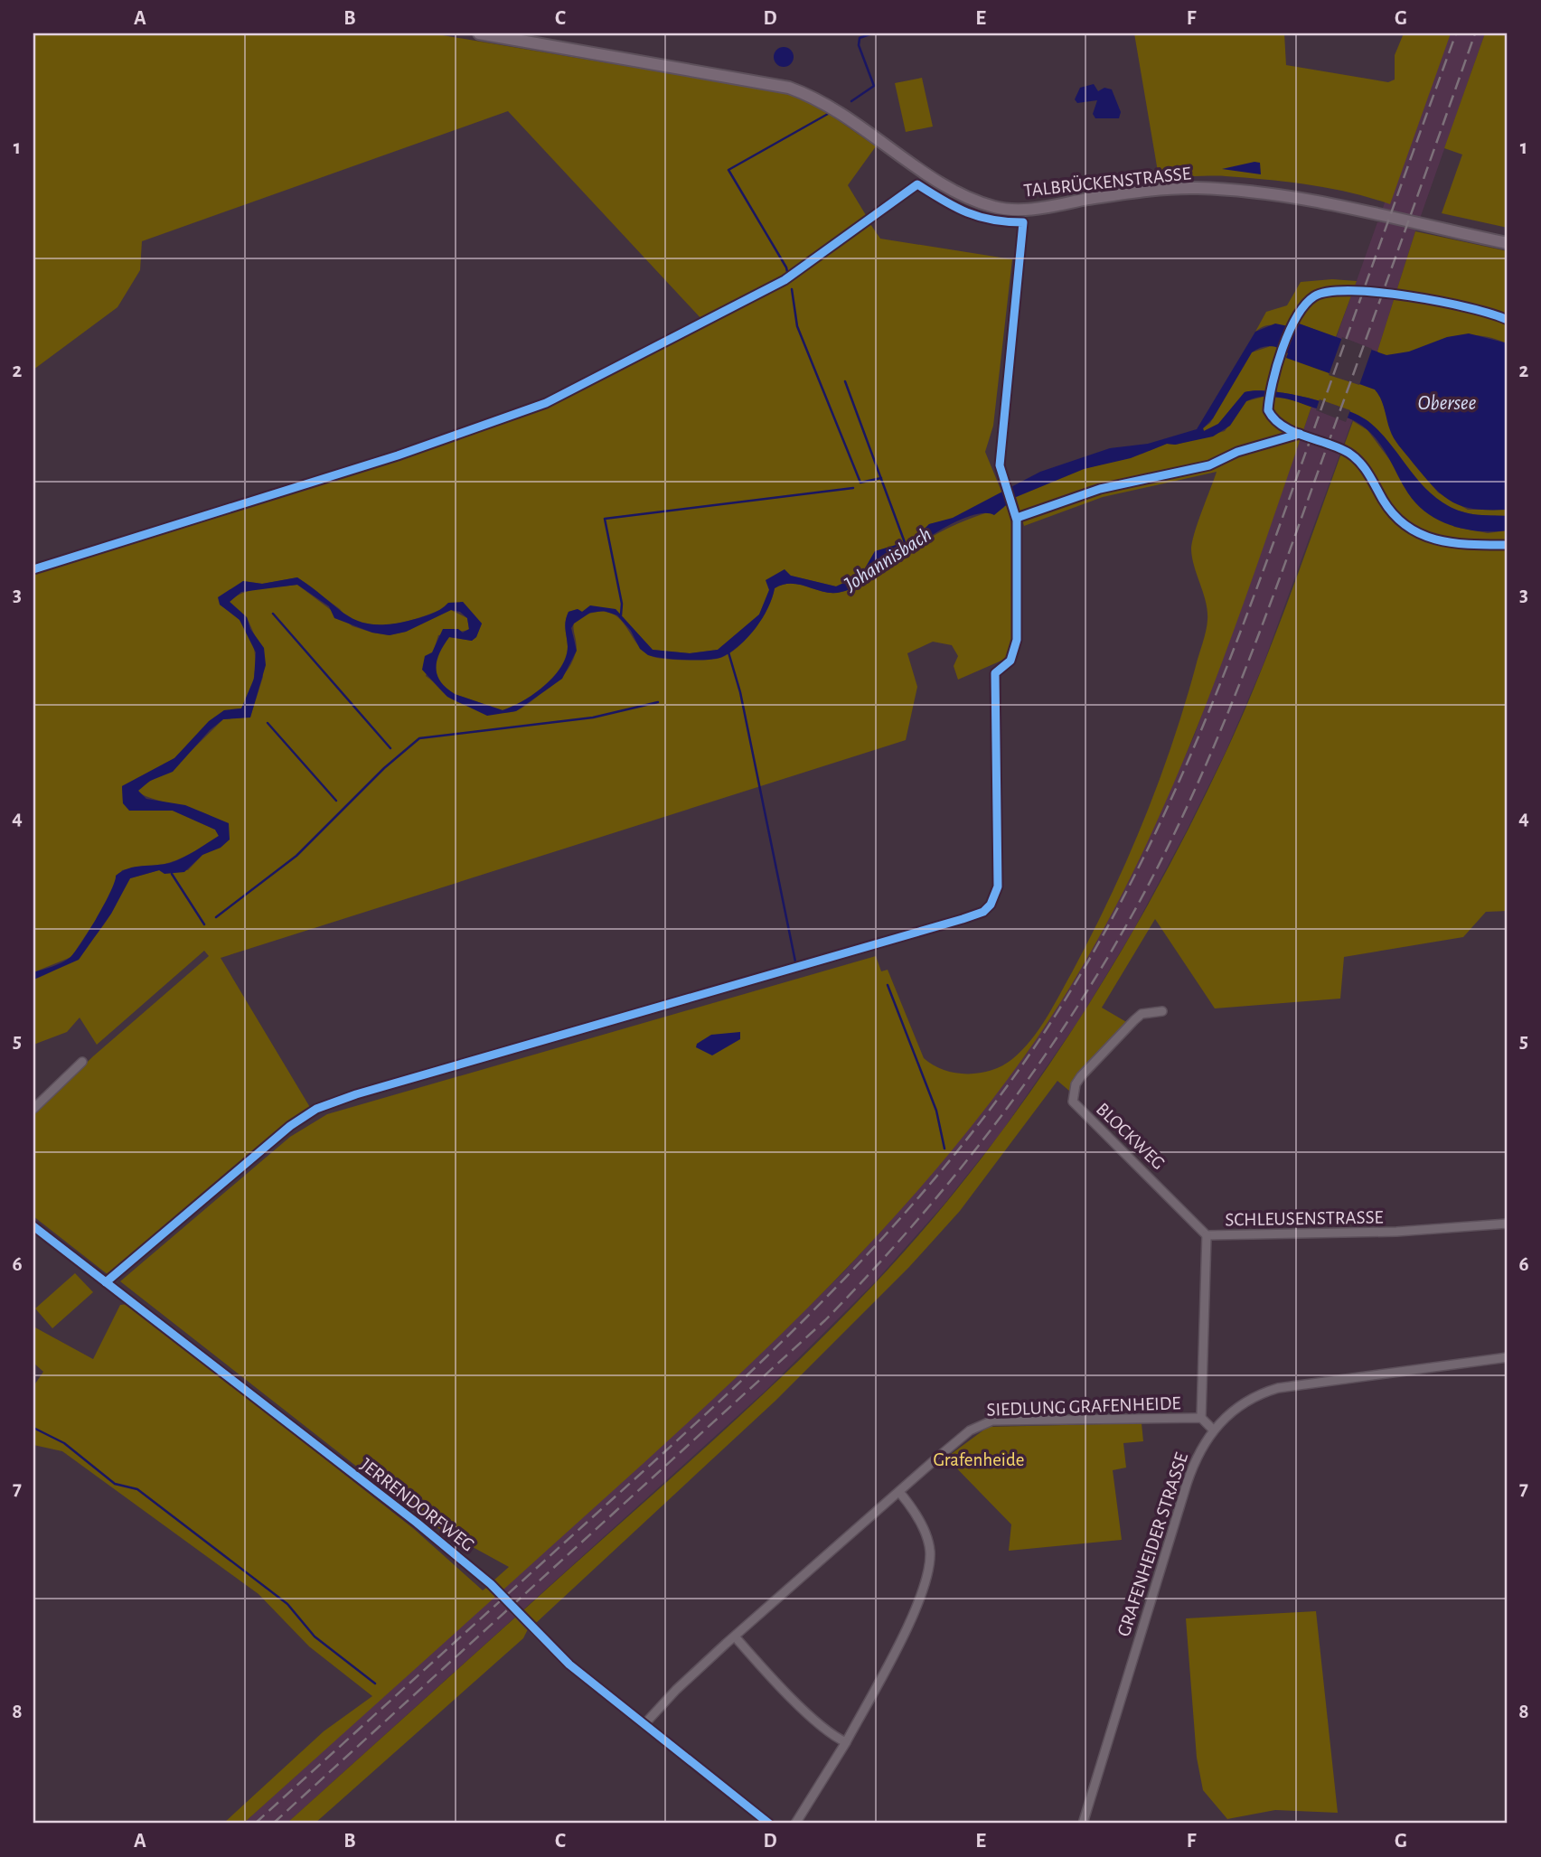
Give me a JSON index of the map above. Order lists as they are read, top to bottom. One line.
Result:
{"streets":{"main road":["TALBRÜCKENSTRASSE"],"street":["BLOCKWEG","SCHLEUSENSTRASSE","SIEDLUNG GRAFENHEIDE","JERRENDORFWEG","GRAFENHEIDER STRASSE"]},"crossings":[["BLOCKWEG","SCHLEUSENSTRASSE"],["SCHLEUSENSTRASSE","SIEDLUNG GRAFENHEIDE"],["SIEDLUNG GRAFENHEIDE","JERRENDORFWEG"],["SIEDLUNG GRAFENHEIDE","GRAFENHEIDER STRASSE"]],"water":["Obersee","Johannisbach"],"parks":["Grafenheide"],"grid":{"columns":["A","B","C","D","E","F","G"],"rows":["1","2","3","4","5","6","7","8"]}}
